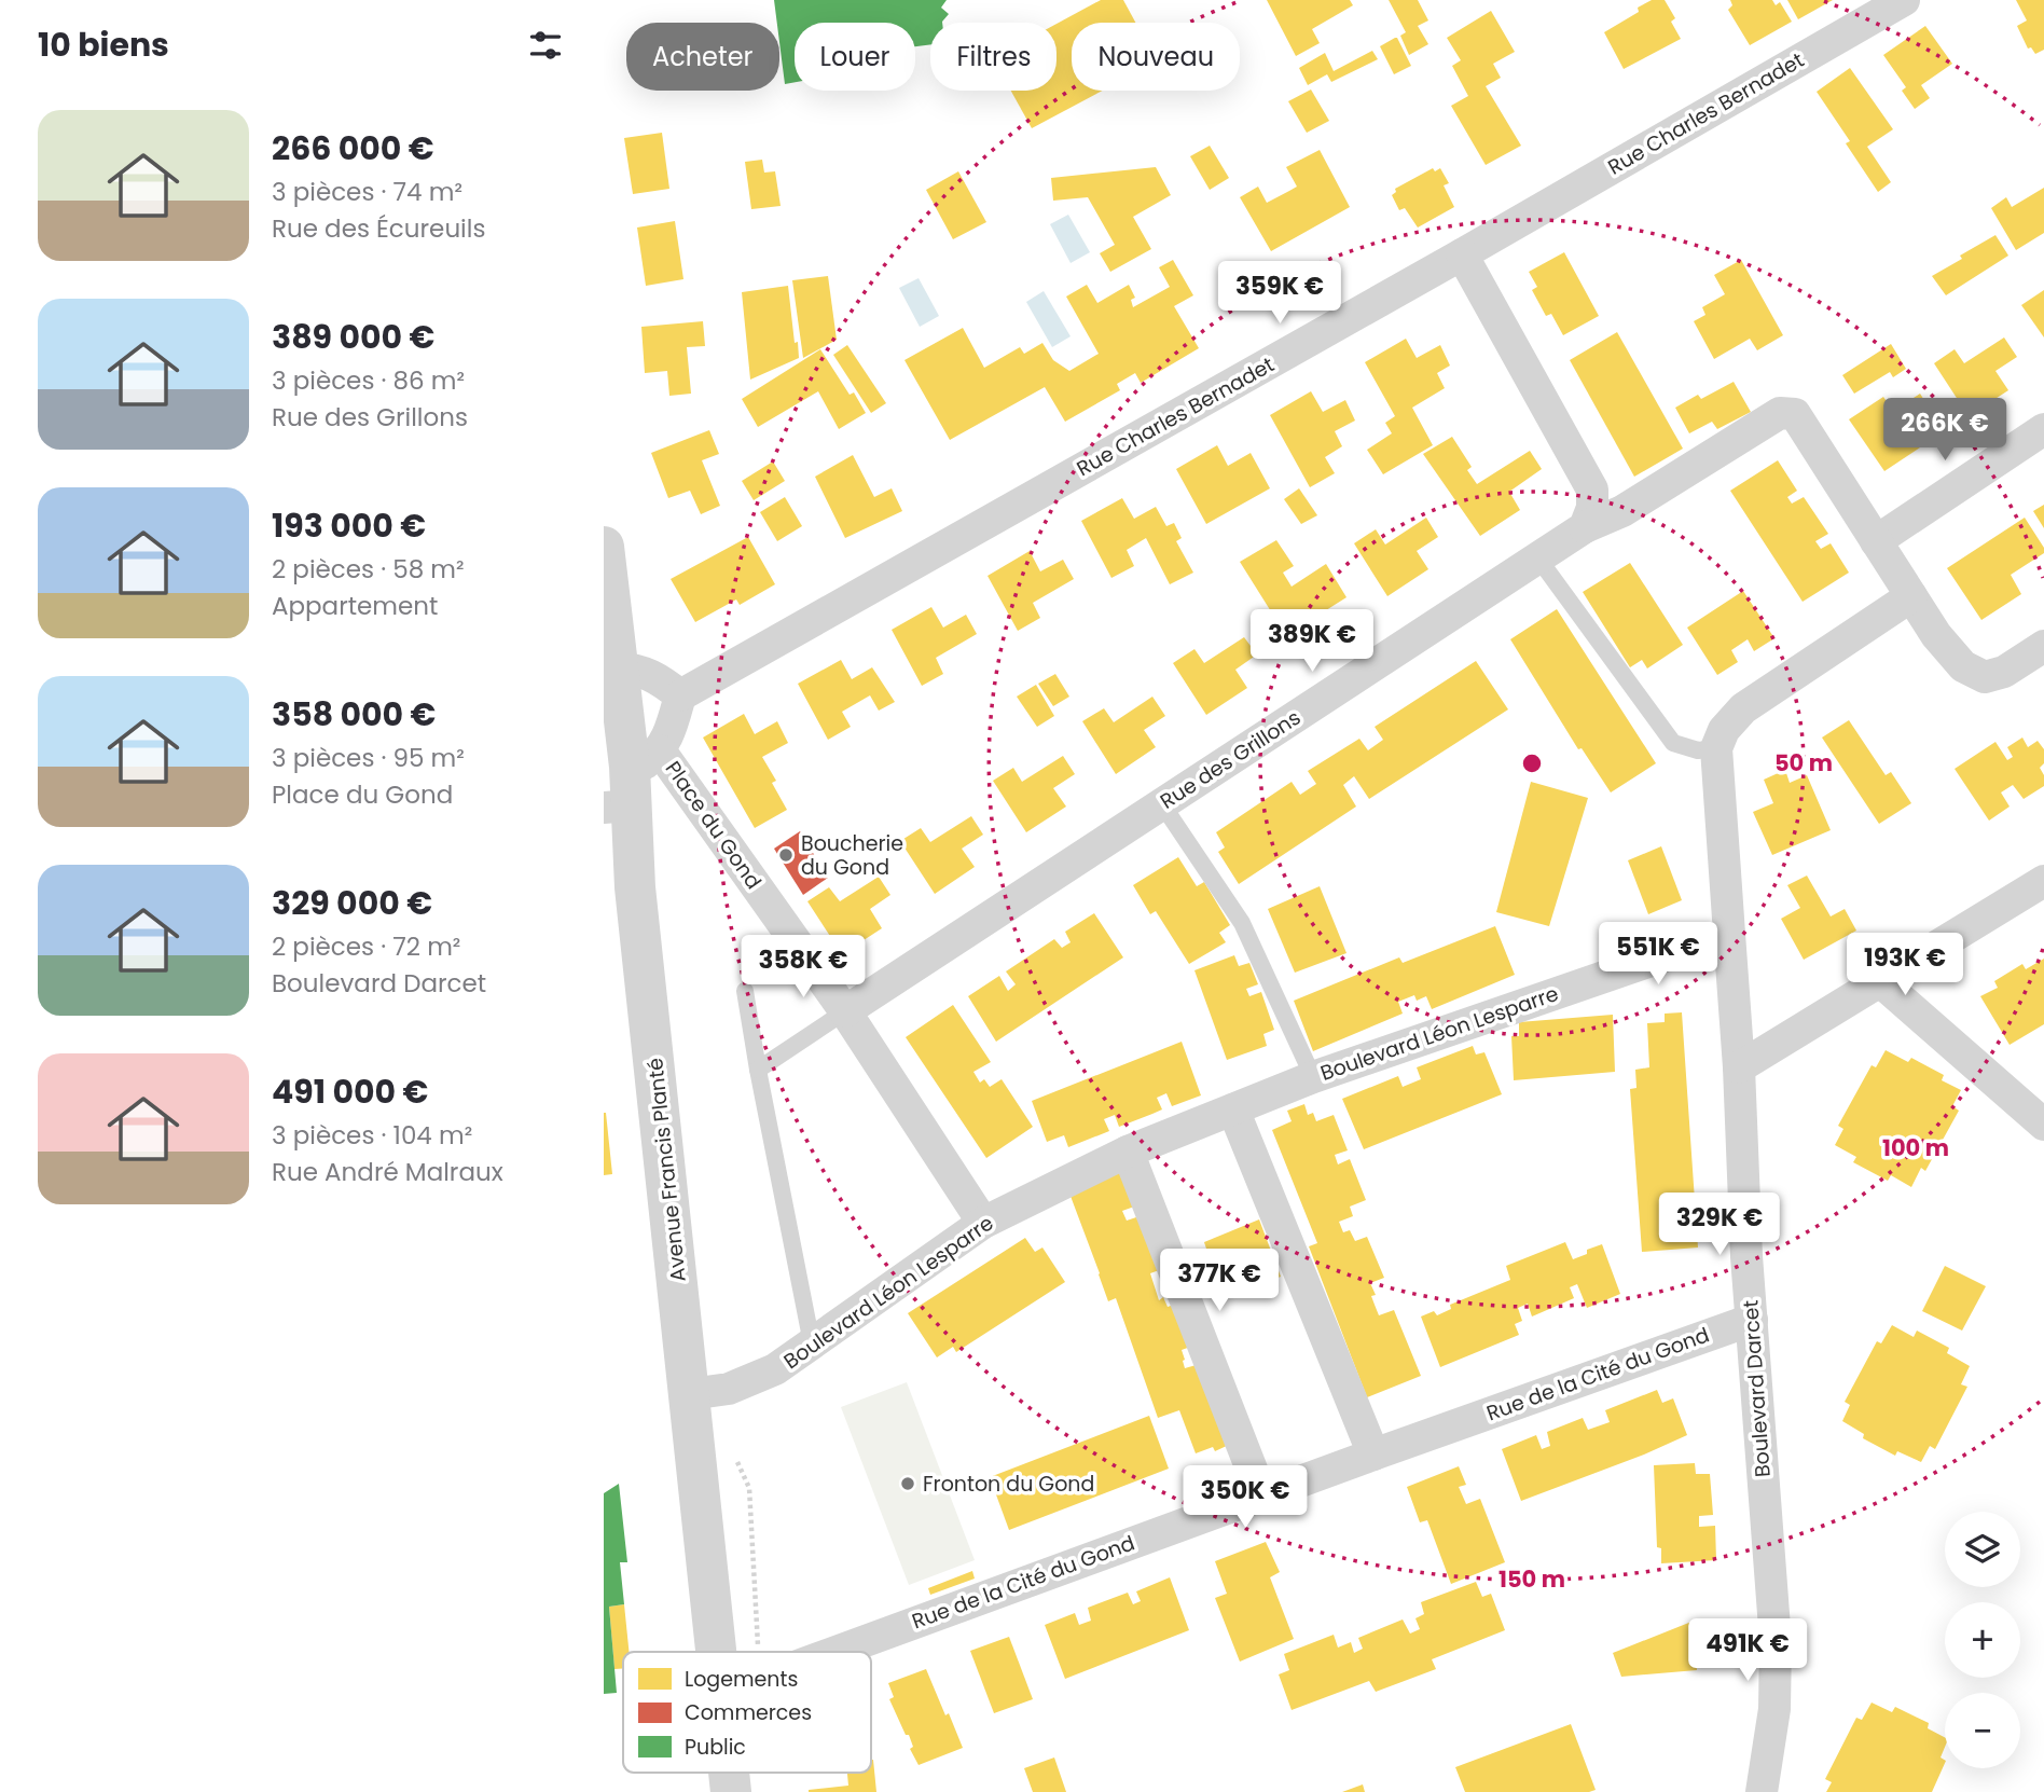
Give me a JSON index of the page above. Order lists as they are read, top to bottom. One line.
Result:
{"streets":{"street":["Rue Charles Bernadet","Rue des Grillons","Place du Gond","Boulevard Léon Lesparre","Avenue Francis Planté","Rue de la Cité du Gond","Boulevard Darcet"]},"crossings":[["Rue des Grillons","Place du Gond"],["Place du Gond","Boulevard Léon Lesparre"],["Place du Gond","Avenue Francis Planté"],["Boulevard Léon Lesparre","Avenue Francis Planté"],["Boulevard Léon Lesparre","Boulevard Darcet"],["Rue de la Cité du Gond","Boulevard Darcet"]],"places":["Boucherie du Gond","Fronton du Gond"],"legend":["Logements","Commerces","Public"],"page":{"heading":"10 biens","chip":["Acheter","Louer","Filtres","Nouveau"],"list":[{"name":"266 000 €","note":"3 pièces · 74 m² · Rue des Écureuils"},{"name":"389 000 €","note":"3 pièces · 86 m² · Rue des Grillons"},{"name":"193 000 €","note":"2 pièces · 58 m² · Appartement"},{"name":"358 000 €","note":"3 pièces · 95 m² · Place du Gond"},{"name":"329 000 €","note":"2 pièces · 72 m² · Boulevard Darcet"},{"name":"491 000 €","note":"3 pièces · 104 m² · Rue André Malraux"}],"price":["359K €","266K €","389K €","551K €","193K €","358K €","329K €","377K €","350K €","491K €"],"map_buttons":["+","−"]},"rings":["50 m","100 m","150 m"]}
